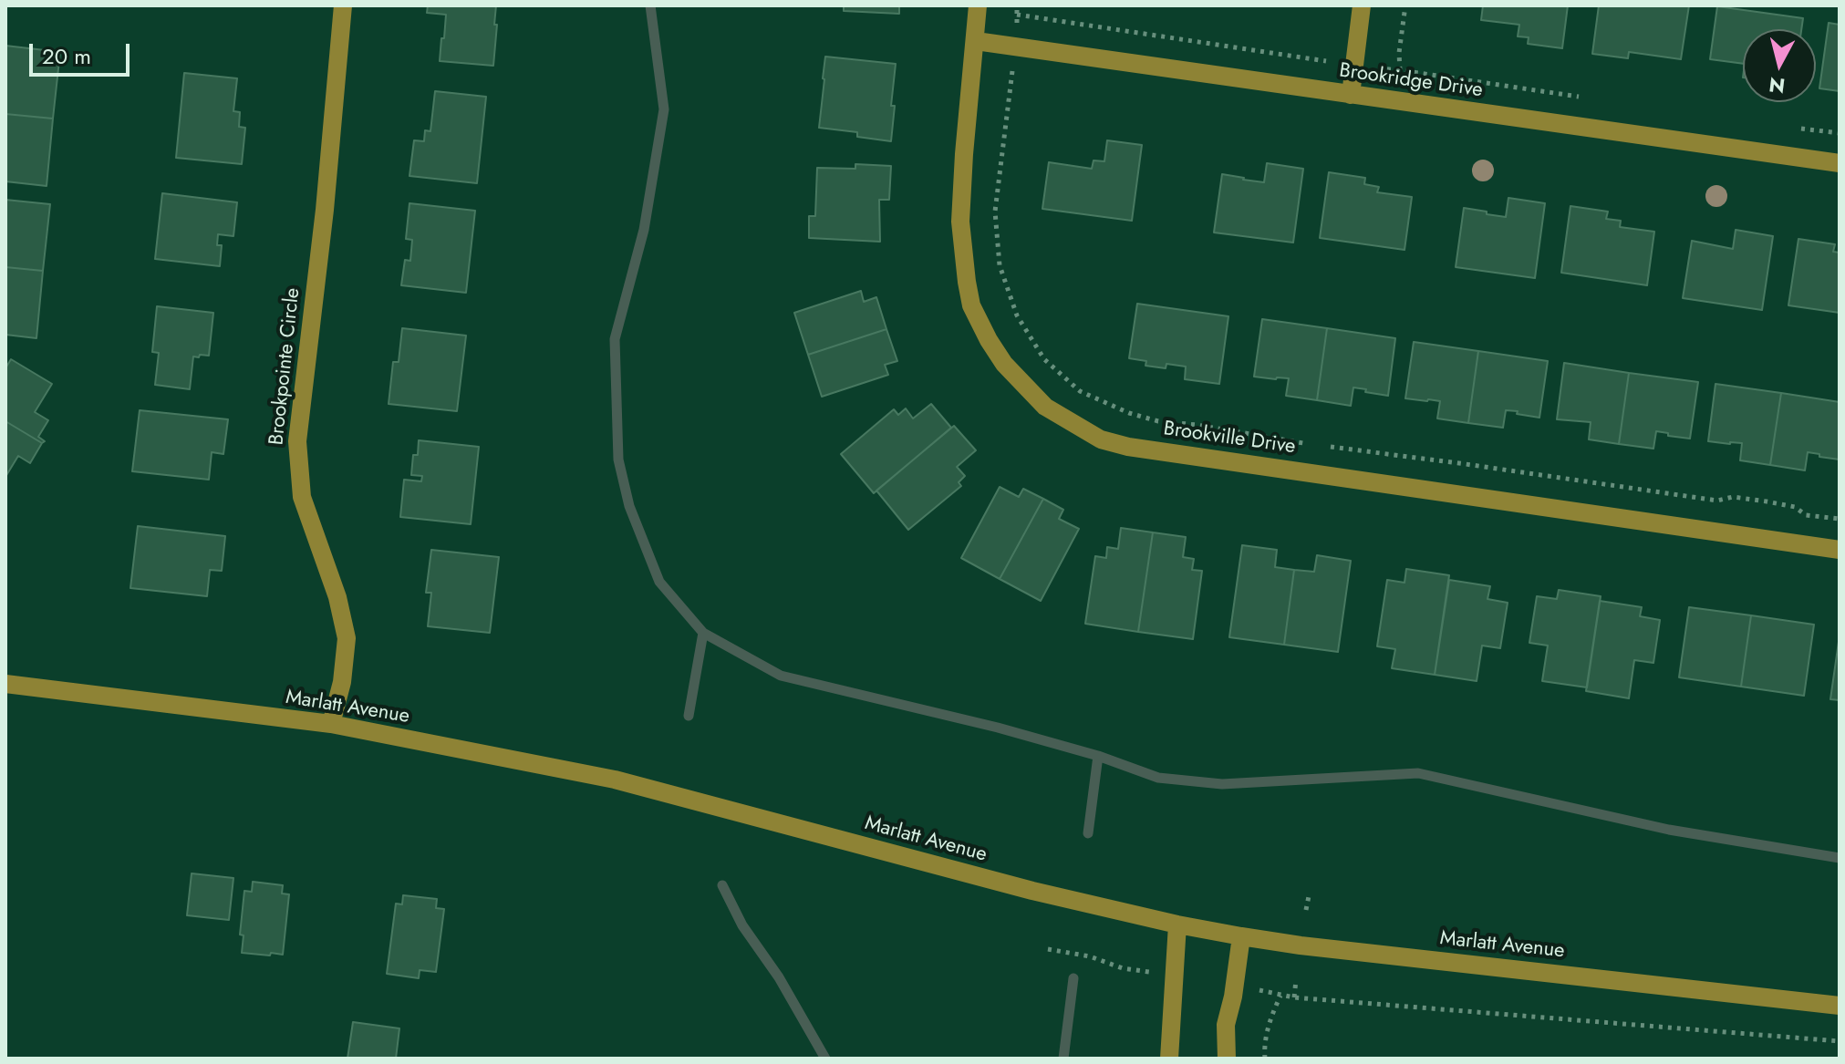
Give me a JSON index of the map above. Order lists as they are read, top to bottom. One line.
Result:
{"streets":{"street":["Brookridge Drive","Brookpointe Circle","Brookville Drive","Marlatt Avenue"]},"crossings":[["Brookridge Drive","Brookville Drive"],["Brookpointe Circle","Marlatt Avenue"]],"scale_bar":"20 m","north":"bottom"}
